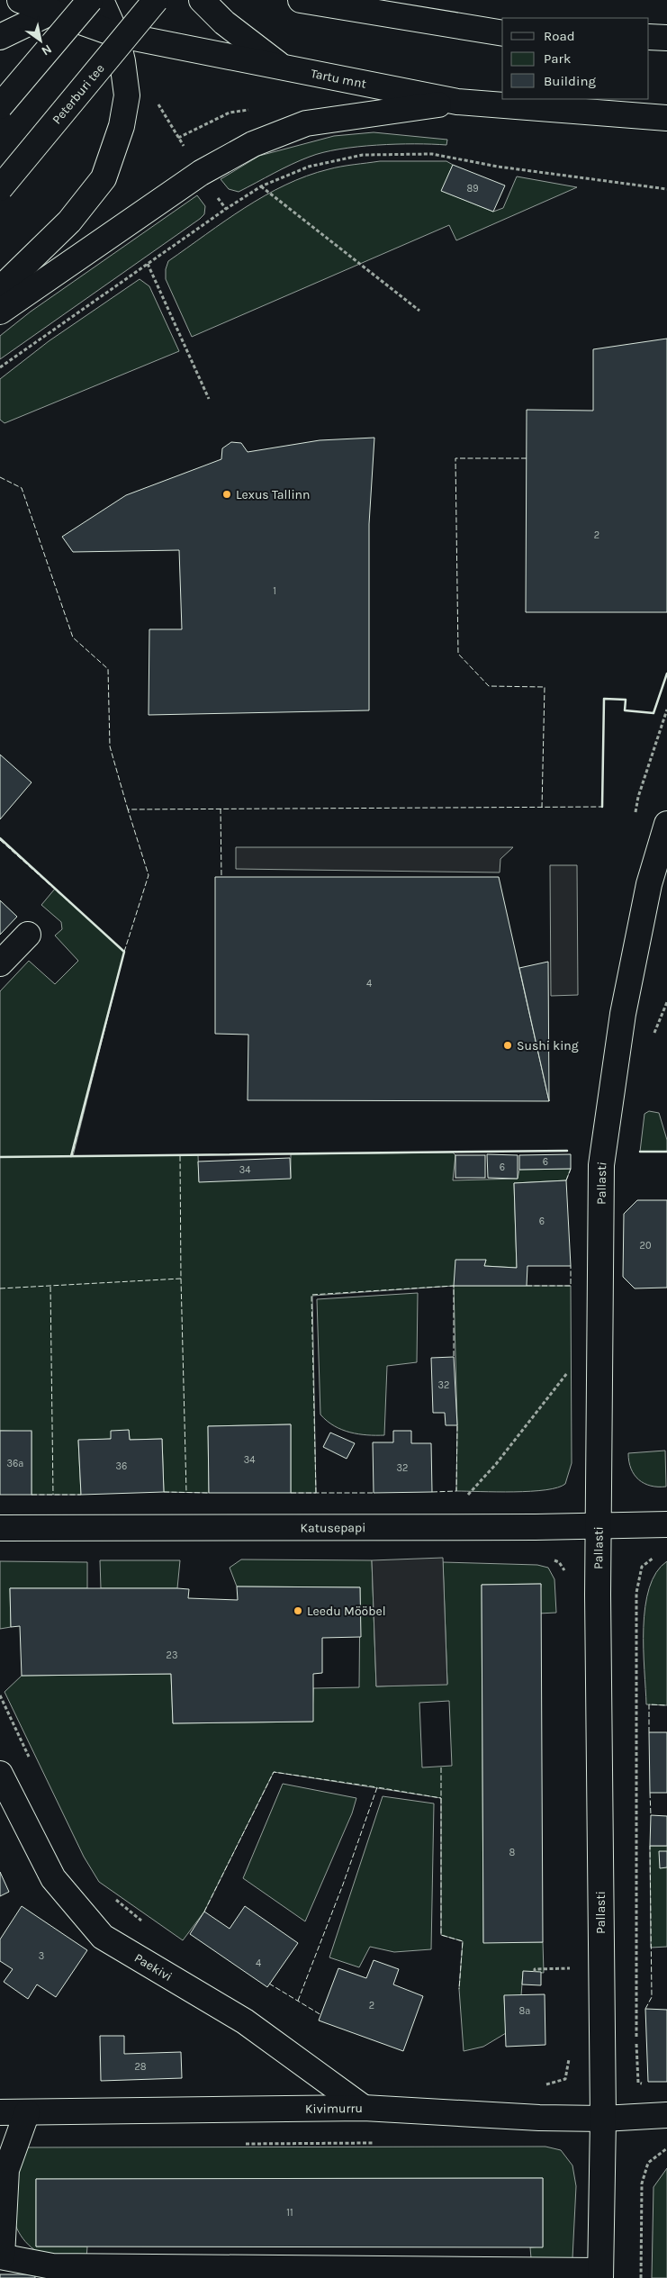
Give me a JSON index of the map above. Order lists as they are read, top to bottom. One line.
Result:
{"streets":{"main road":["Tartu mnt","Peterburi tee","Pallasti","Katusepapi","Paekivi","Kivimurru"]},"crossings":[["Pallasti","Katusepapi"],["Pallasti","Kivimurru"],["Paekivi","Kivimurru"]],"places":["Lexus Tallinn","Sushi king","Leedu Mööbel"],"house_numbers":["89","2","1","4","6","6","34","6","20","32","34","36a","36","32","23","8","3","4","2","8a","28","11"],"legend":["Road","Park","Building"],"north":"bottom right"}
